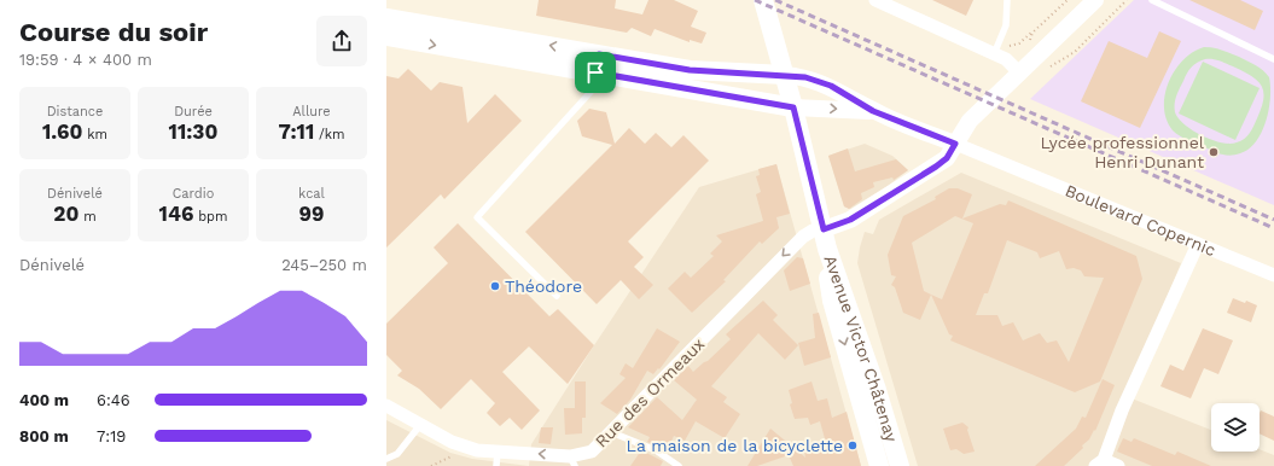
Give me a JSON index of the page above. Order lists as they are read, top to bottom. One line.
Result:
{"streets":{"main road":["Avenue Victor Châtenay"],"street":["Boulevard Copernic","Rue des Ormeaux"]},"crossings":[["Boulevard Copernic","Avenue Victor Châtenay"],["Avenue Victor Châtenay","Rue des Ormeaux"]],"one_way":["Rue des Ormeaux"],"places":["Lycée professionnel Henri Dunant","Théodore","La maison de la bicyclette"],"page":{"heading":["Course du soir","19:59 · 4 × 400 m"],"stats":[["Distance","1.60 km"],["Durée","11:30"],["Allure","7:11 /km"],["Dénivelé","20 m"],["Cardio","146 bpm"],["kcal","99"]],"chart":["Dénivelé","245–250 m"],"list":[{"name":"400 m","note":"6:46"},{"name":"800 m","note":"7:19"}]}}
